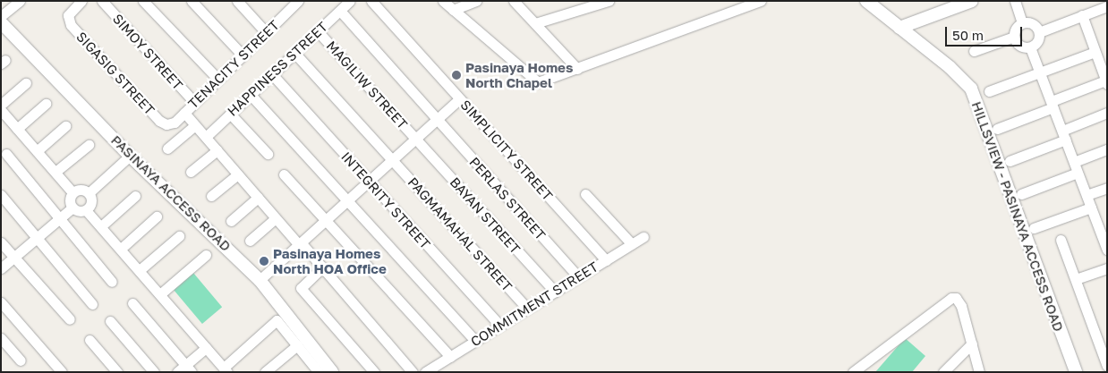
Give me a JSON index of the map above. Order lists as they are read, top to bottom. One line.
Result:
{"streets":{"street":["SIMOY STREET","TENACITY STREET","HAPPINESS STREET","SIGASIG STREET","MAGILIW STREET","SIMPLICITY STREET","PASINAYA ACCESS ROAD","PERLAS STREET","INTEGRITY STREET","BAYAN STREET","HILLSVIEW - PASINAYA ACCESS ROAD","PAGMAMAHAL STREET","COMMITMENT STREET"]},"crossings":[["SIMOY STREET","TENACITY STREET"],["TENACITY STREET","SIGASIG STREET"],["HAPPINESS STREET","MAGILIW STREET"],["HAPPINESS STREET","PERLAS STREET"],["HAPPINESS STREET","INTEGRITY STREET"],["HAPPINESS STREET","PAGMAMAHAL STREET"],["MAGILIW STREET","BAYAN STREET"],["SIMPLICITY STREET","COMMITMENT STREET"],["PERLAS STREET","COMMITMENT STREET"],["INTEGRITY STREET","COMMITMENT STREET"],["BAYAN STREET","COMMITMENT STREET"],["PAGMAMAHAL STREET","COMMITMENT STREET"]],"places":["Pasinaya Homes North Chapel","Pasinaya Homes North HOA Office"],"scale_bar":"50 m"}
